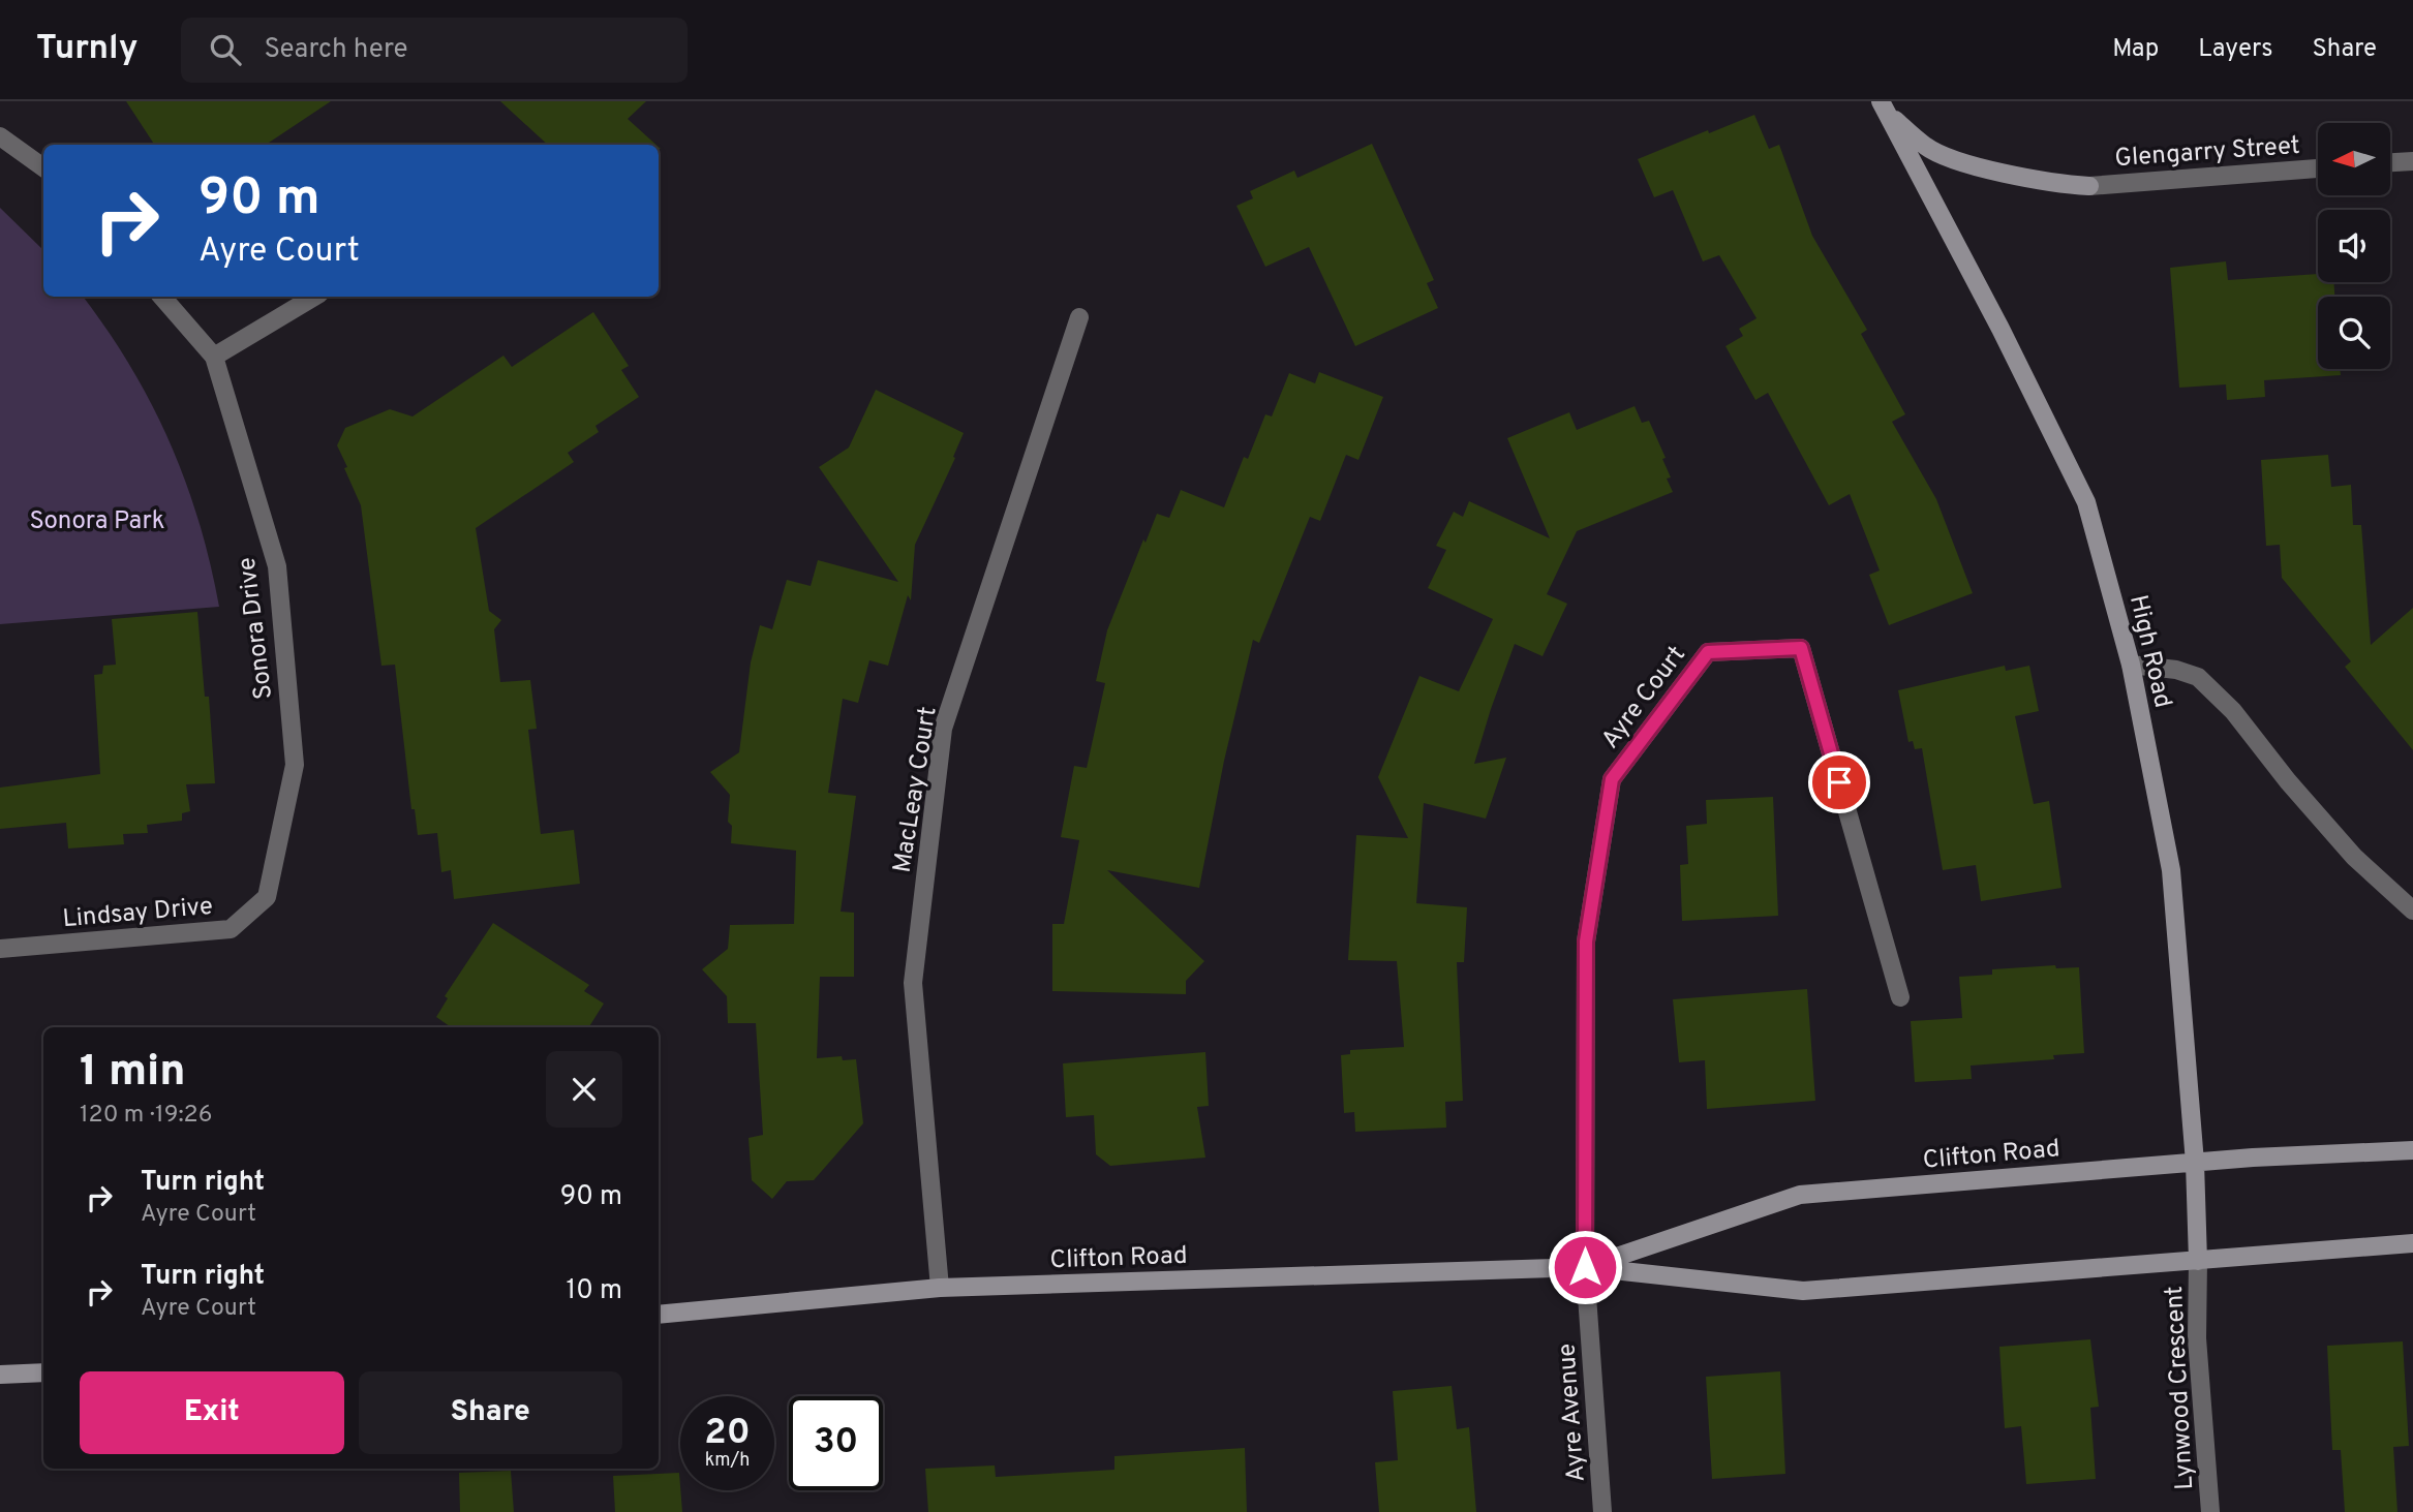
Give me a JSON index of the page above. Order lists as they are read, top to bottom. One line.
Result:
{"streets":{"main road":["High Road","Clifton Road"],"street":["Glengarry Street","Sonora Drive","Ayre Court","MacLeay Court","Lindsay Drive","Lynwood Crescent","Ayre Avenue"]},"crossings":[["Sonora Drive","Lindsay Drive"],["High Road","Clifton Road"],["High Road","Lynwood Crescent"],["Ayre Court","Clifton Road"],["Ayre Court","Ayre Avenue"],["MacLeay Court","Clifton Road"],["Clifton Road","Lynwood Crescent"],["Clifton Road","Ayre Avenue"]],"parks":["Sonora Park"],"north":"left","page":{"header":"Turnly","search":"Search here","nav":["Map","Layers","Share"],"turn":["90 m","Ayre Court"],"heading":["1 min","120 m · 19:26"],"list":[{"name":"Turn right","note":"Ayre Court","value":"90 m"},{"name":"Turn right","note":"Ayre Court","value":"10 m"}],"buttons":["Exit","Share"],"speed":"20 km/h","limit":"30"}}
